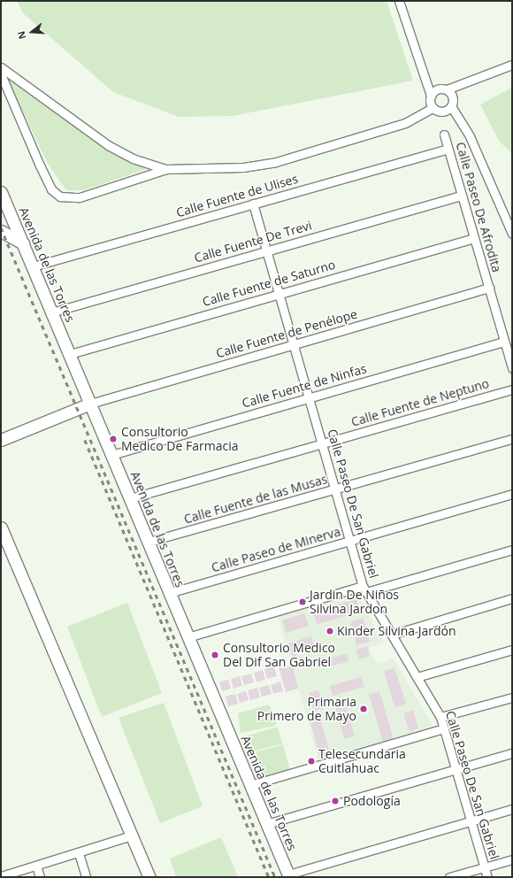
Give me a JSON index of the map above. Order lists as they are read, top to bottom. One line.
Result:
{"streets":{"main road":["Avenida de las Torres"],"street":["Calle Fuente de Ulises","Calle Paseo De Afrodita","Calle Fuente De Trevi","Calle Fuente de Saturno","Calle Fuente de Penélope","Calle Fuente de Ninfas","Calle Fuente de Neptuno","Calle Fuente de las Musas","Calle Paseo De San Gabriel","Calle Paseo de Minerva"]},"crossings":[["Calle Fuente de Ulises","Calle Paseo De Afrodita"],["Calle Fuente de Ulises","Avenida de las Torres"],["Calle Fuente de Ulises","Calle Paseo De San Gabriel"],["Calle Paseo De Afrodita","Calle Fuente De Trevi"],["Calle Paseo De Afrodita","Calle Fuente de Saturno"],["Calle Paseo De Afrodita","Calle Fuente de Penélope"],["Calle Paseo De Afrodita","Calle Fuente de Ninfas"],["Calle Fuente De Trevi","Avenida de las Torres"],["Calle Fuente De Trevi","Calle Paseo De San Gabriel"],["Avenida de las Torres","Calle Fuente de Saturno"],["Avenida de las Torres","Calle Fuente de Penélope"],["Avenida de las Torres","Calle Fuente de Ninfas"],["Avenida de las Torres","Calle Fuente de Neptuno"],["Avenida de las Torres","Calle Fuente de las Musas"],["Avenida de las Torres","Calle Paseo de Minerva"],["Calle Fuente de Saturno","Calle Paseo De San Gabriel"],["Calle Fuente de Penélope","Calle Paseo De San Gabriel"],["Calle Fuente de Ninfas","Calle Paseo De San Gabriel"],["Calle Fuente de Neptuno","Calle Paseo De San Gabriel"],["Calle Fuente de las Musas","Calle Paseo De San Gabriel"],["Calle Paseo De San Gabriel","Calle Paseo de Minerva"]],"places":["Consultorio Medico De Farmacia","Jardin De Niños Silvina Jardon","Kinder Silvina Jardón","Consultorio Medico Del Dif San Gabriel","Primaria Primero de Mayo","Telesecundaria Cuitlahuac","Podología"],"north":"left"}
